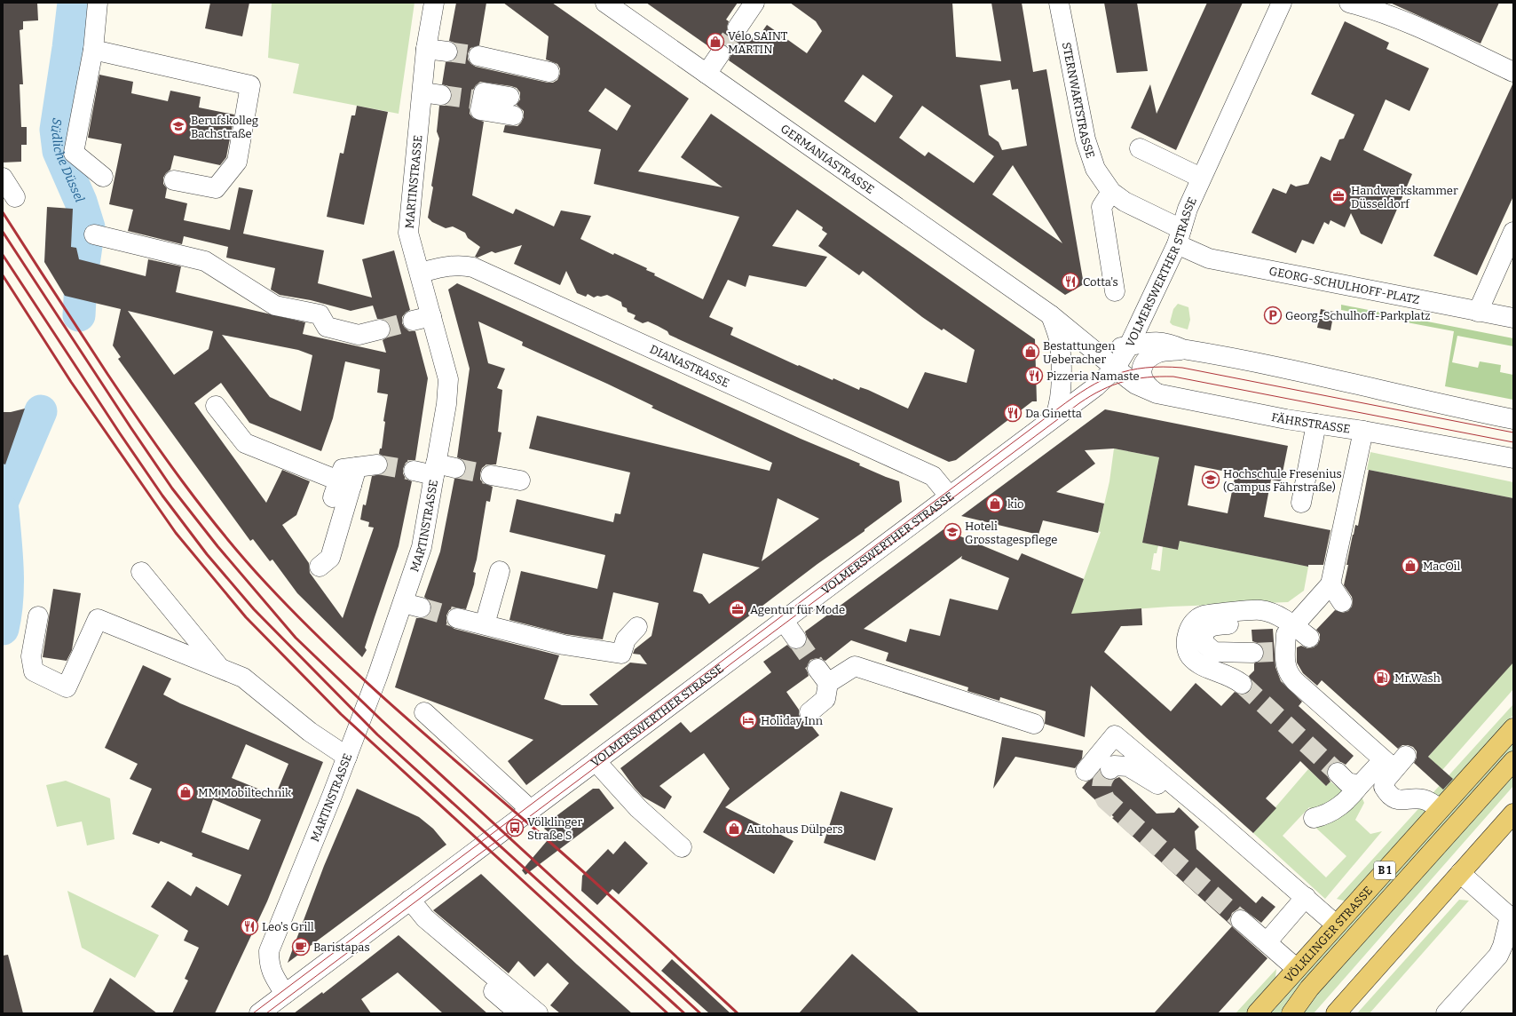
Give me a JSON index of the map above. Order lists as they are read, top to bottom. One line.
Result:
{"streets":{"main road":["B 1","VÖLKLINGER STRASSE"],"street":["STERNWARTSTRASSE","GERMANIASTRASSE","MARTINSTRASSE","VOLMERSWERTHER STRASSE","GEORG-SCHULHOFF-PLATZ","DIANASTRASSE","FÄHRSTRASSE"]},"crossings":[["STERNWARTSTRASSE","VOLMERSWERTHER STRASSE"],["STERNWARTSTRASSE","GEORG-SCHULHOFF-PLATZ"],["GERMANIASTRASSE","VOLMERSWERTHER STRASSE"],["GERMANIASTRASSE","FÄHRSTRASSE"],["MARTINSTRASSE","VOLMERSWERTHER STRASSE"],["MARTINSTRASSE","DIANASTRASSE"],["VOLMERSWERTHER STRASSE","GEORG-SCHULHOFF-PLATZ"],["VOLMERSWERTHER STRASSE","DIANASTRASSE"],["VOLMERSWERTHER STRASSE","FÄHRSTRASSE"]],"water":["Südliche Düssel"],"places":{"shop":["Vélo SAINT MARTIN","Bestattungen Ueberacher","kio","MacOil","MM Mobiltechnik","Autohaus Dülpers"],"school or university":["Berufskolleg Bachstraße","Hochschule Fresenius (Campus Fährstraße)","Hoteli Grosstagespflege"],"office":["Handwerkskammer Düsseldorf","Agentur für Mode"],"restaurant":["Cotta's","Pizzeria Namaste","Da Ginetta","Leo's Grill"],"parking":["Georg-Schulhoff-Parkplatz"],"fuel station":["Mr.Wash"],"hotel":["Holiday Inn"],"bus stop":["Völklinger Straße S"],"cafe":["Baristapas"]}}
